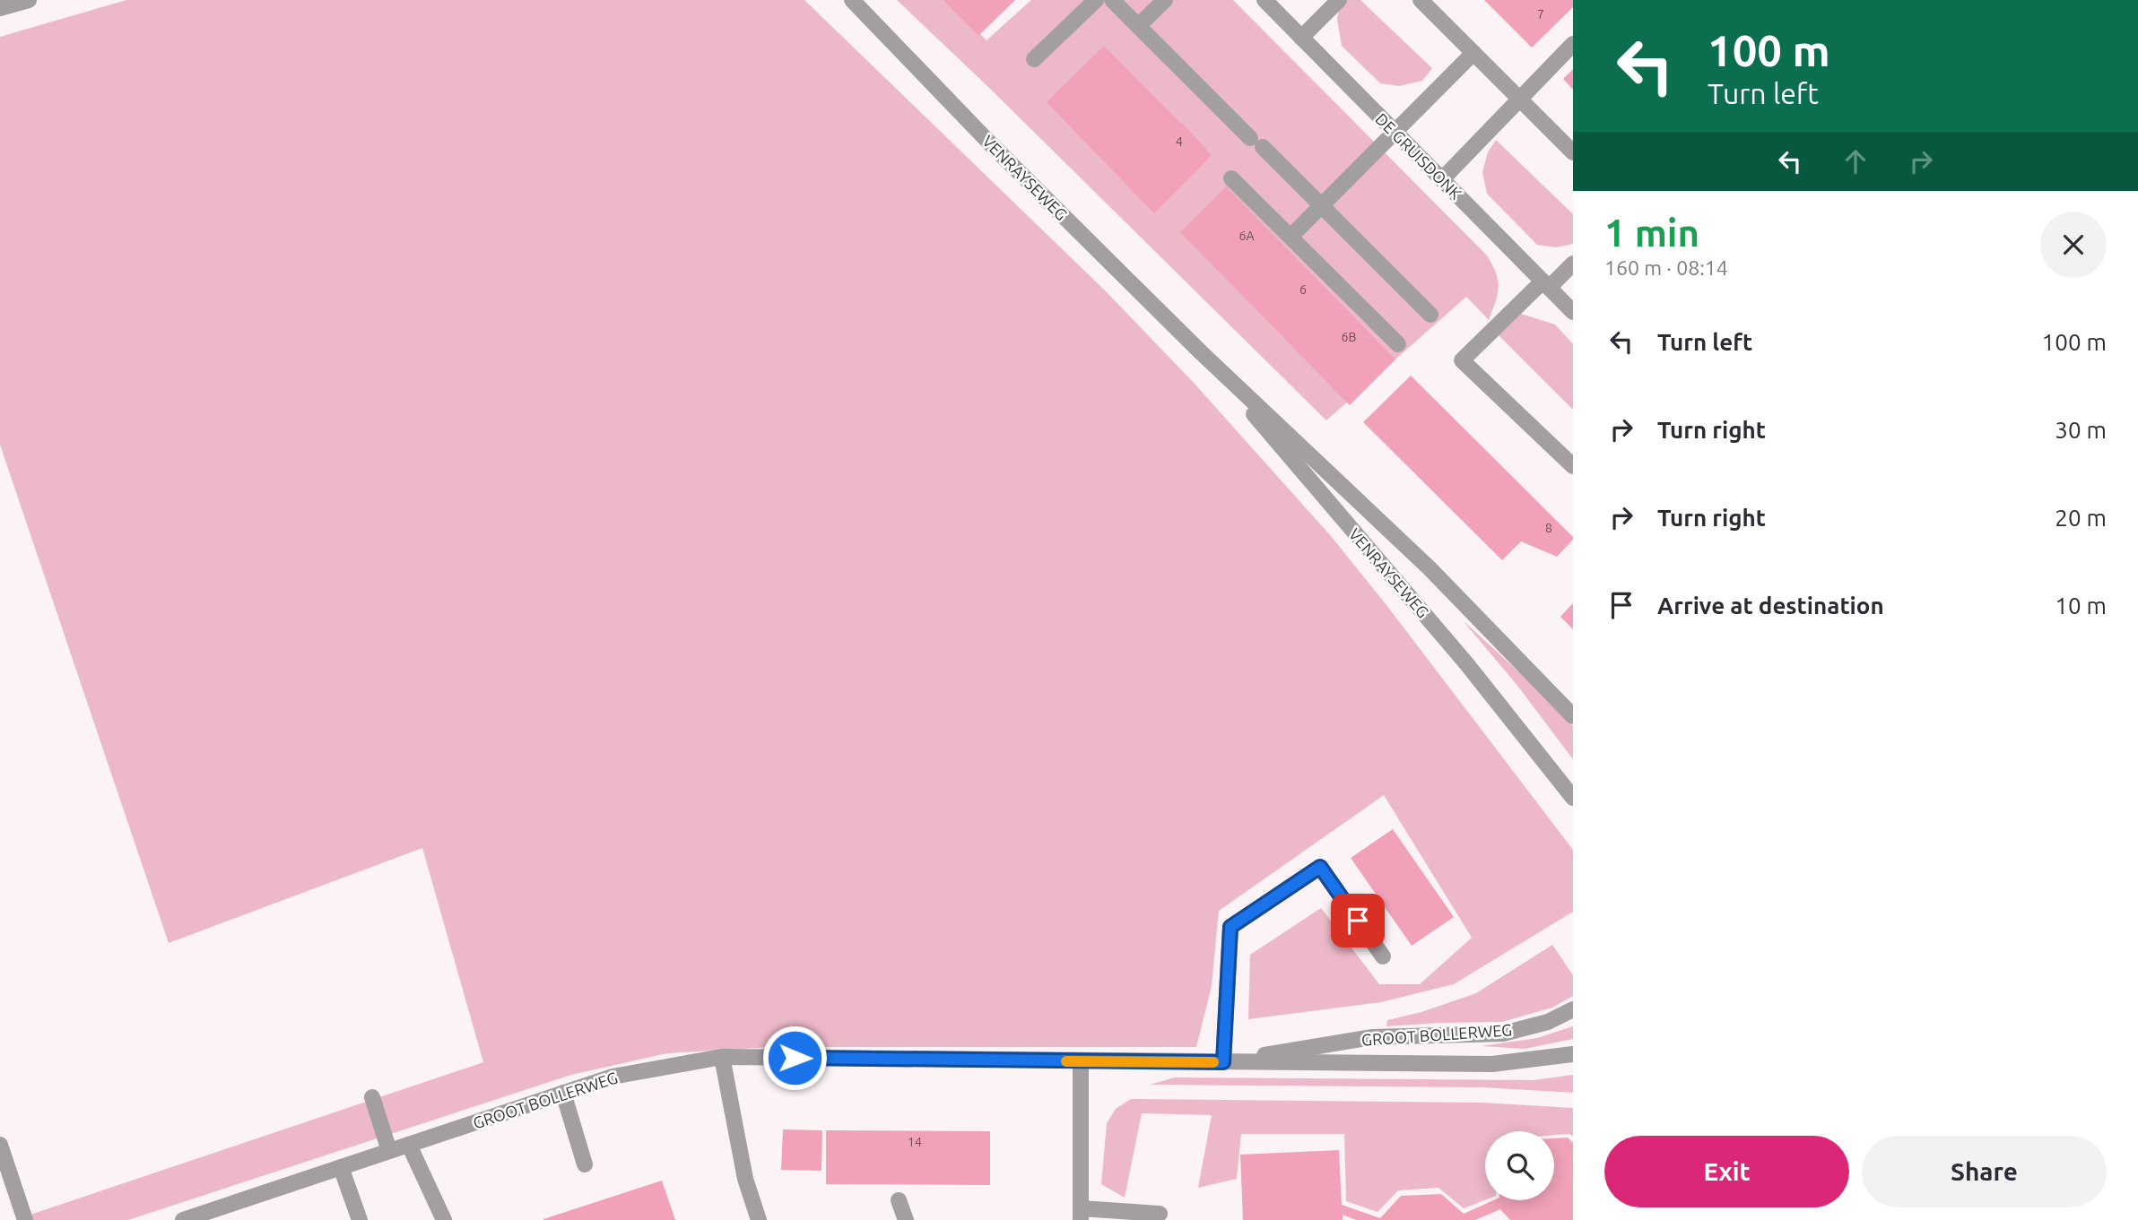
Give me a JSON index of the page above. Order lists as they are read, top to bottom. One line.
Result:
{"streets":{"street":["DE GRUISDONK","VENRAYSEWEG","GROOT BOLLERWEG"]},"house_numbers":["7","4","6A","6","6B","8","14"],"page":{"turn":["100 m","Turn left"],"heading":["1 min","160 m · 08:14"],"list":[{"name":"Turn left","value":"100 m"},{"name":"Turn right","value":"30 m"},{"name":"Turn right","value":"20 m"},{"name":"Arrive at destination","value":"10 m"}],"buttons":["Exit","Share"]}}
